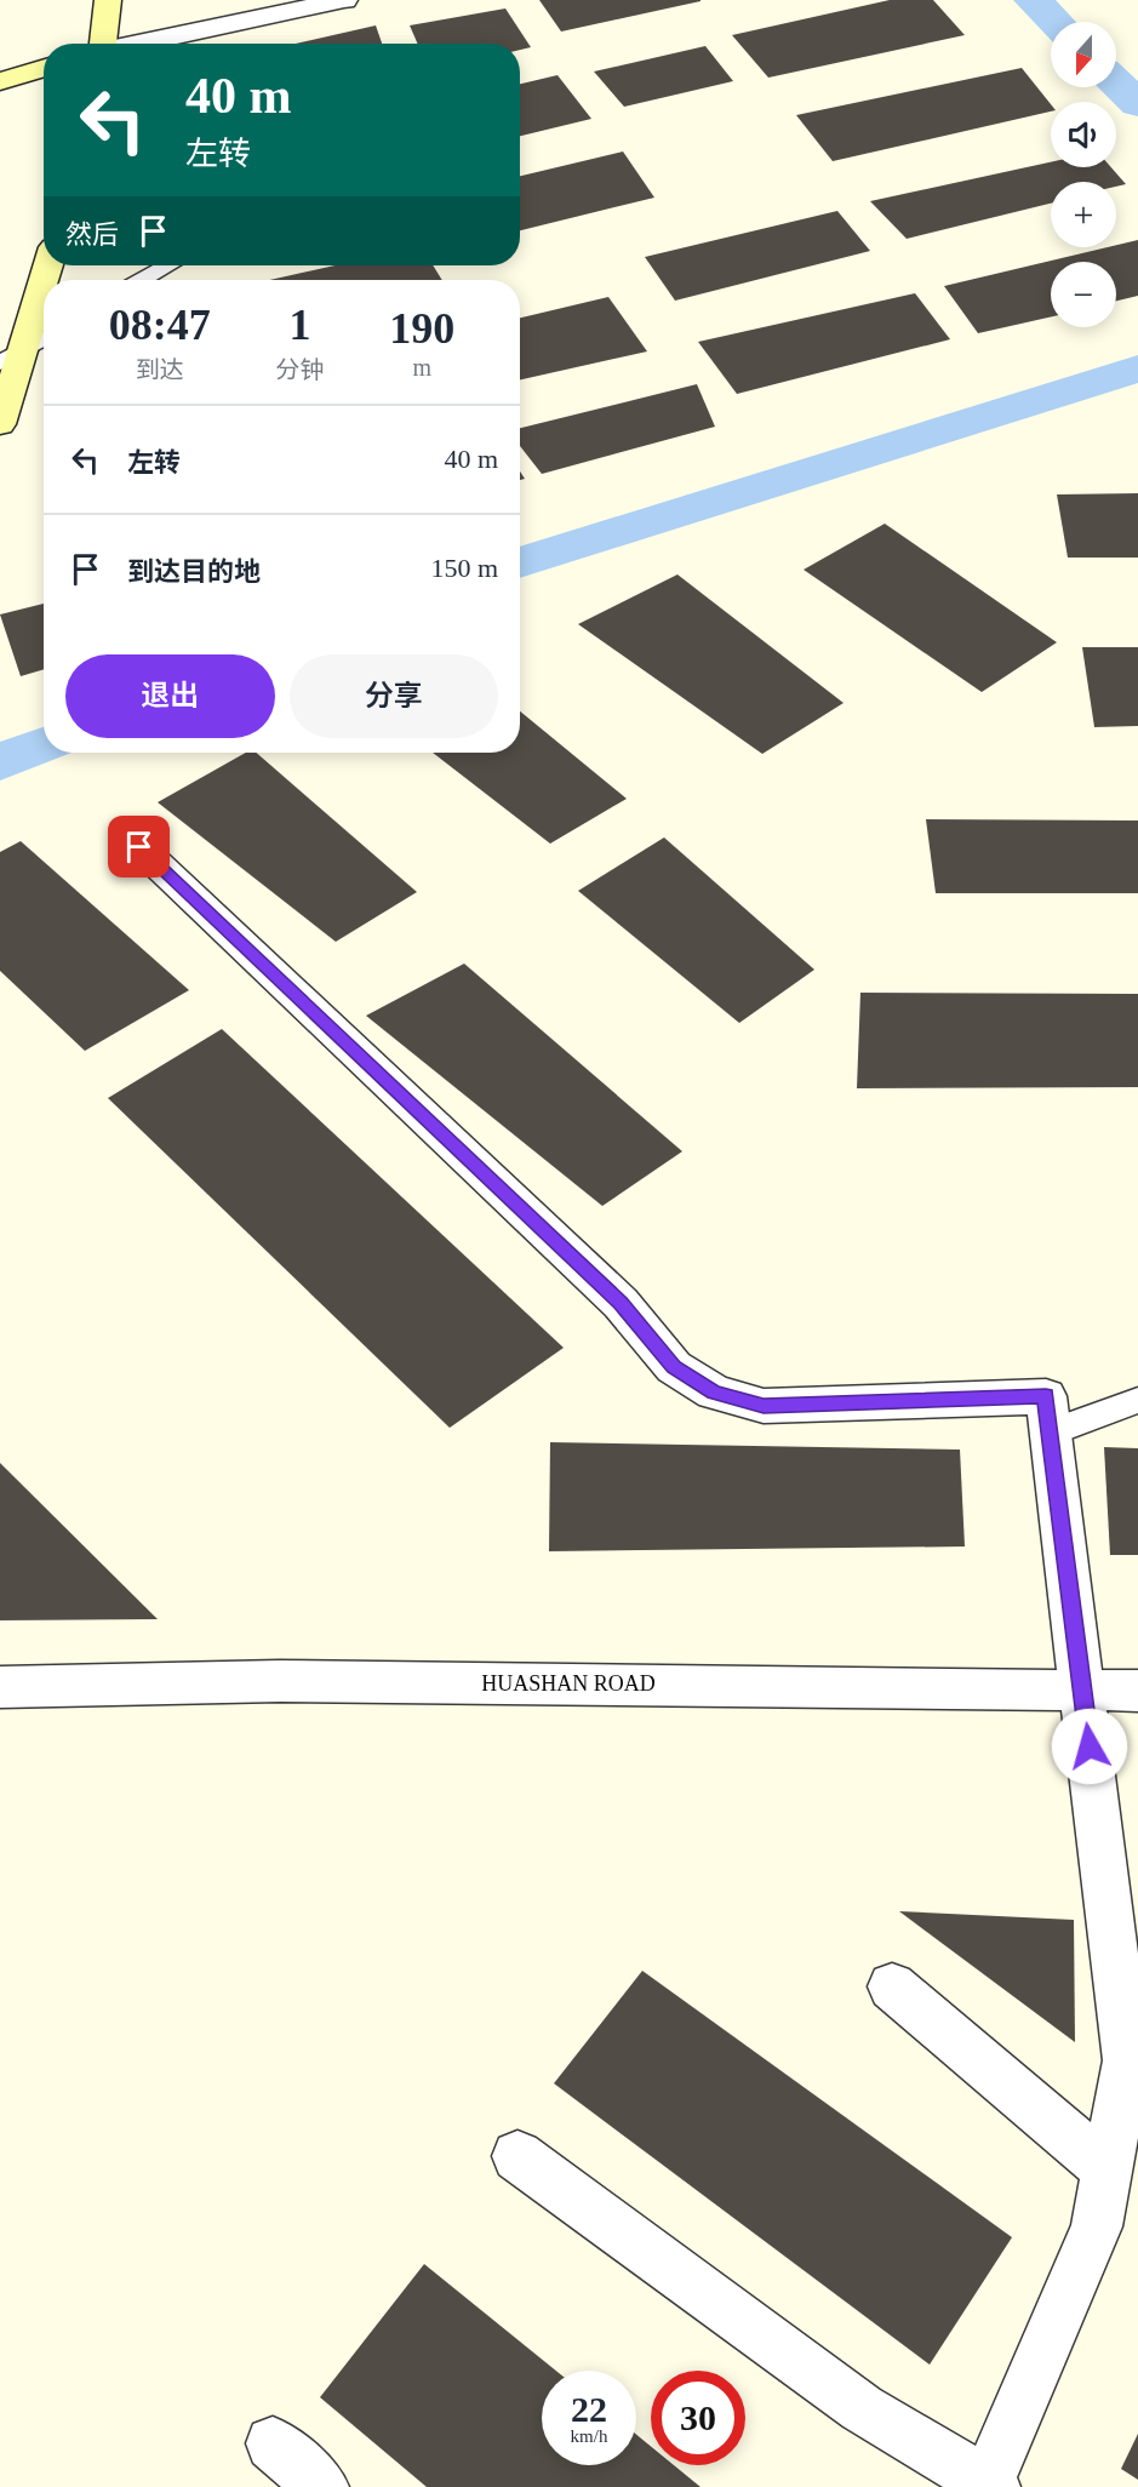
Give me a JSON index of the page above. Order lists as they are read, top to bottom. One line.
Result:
{"streets":{"street":["HUASHAN ROAD"]},"north":"bottom","page":{"map_buttons":["+","−"],"turn":["40 m","左转"],"then":"然后","eta":["08:47","到达","1","分钟","190","m"],"list":[{"name":"左转","value":"40 m"},{"name":"到达目的地","value":"150 m"}],"buttons":["退出","分享"],"speed":"22 km/h","limit":"30"}}
